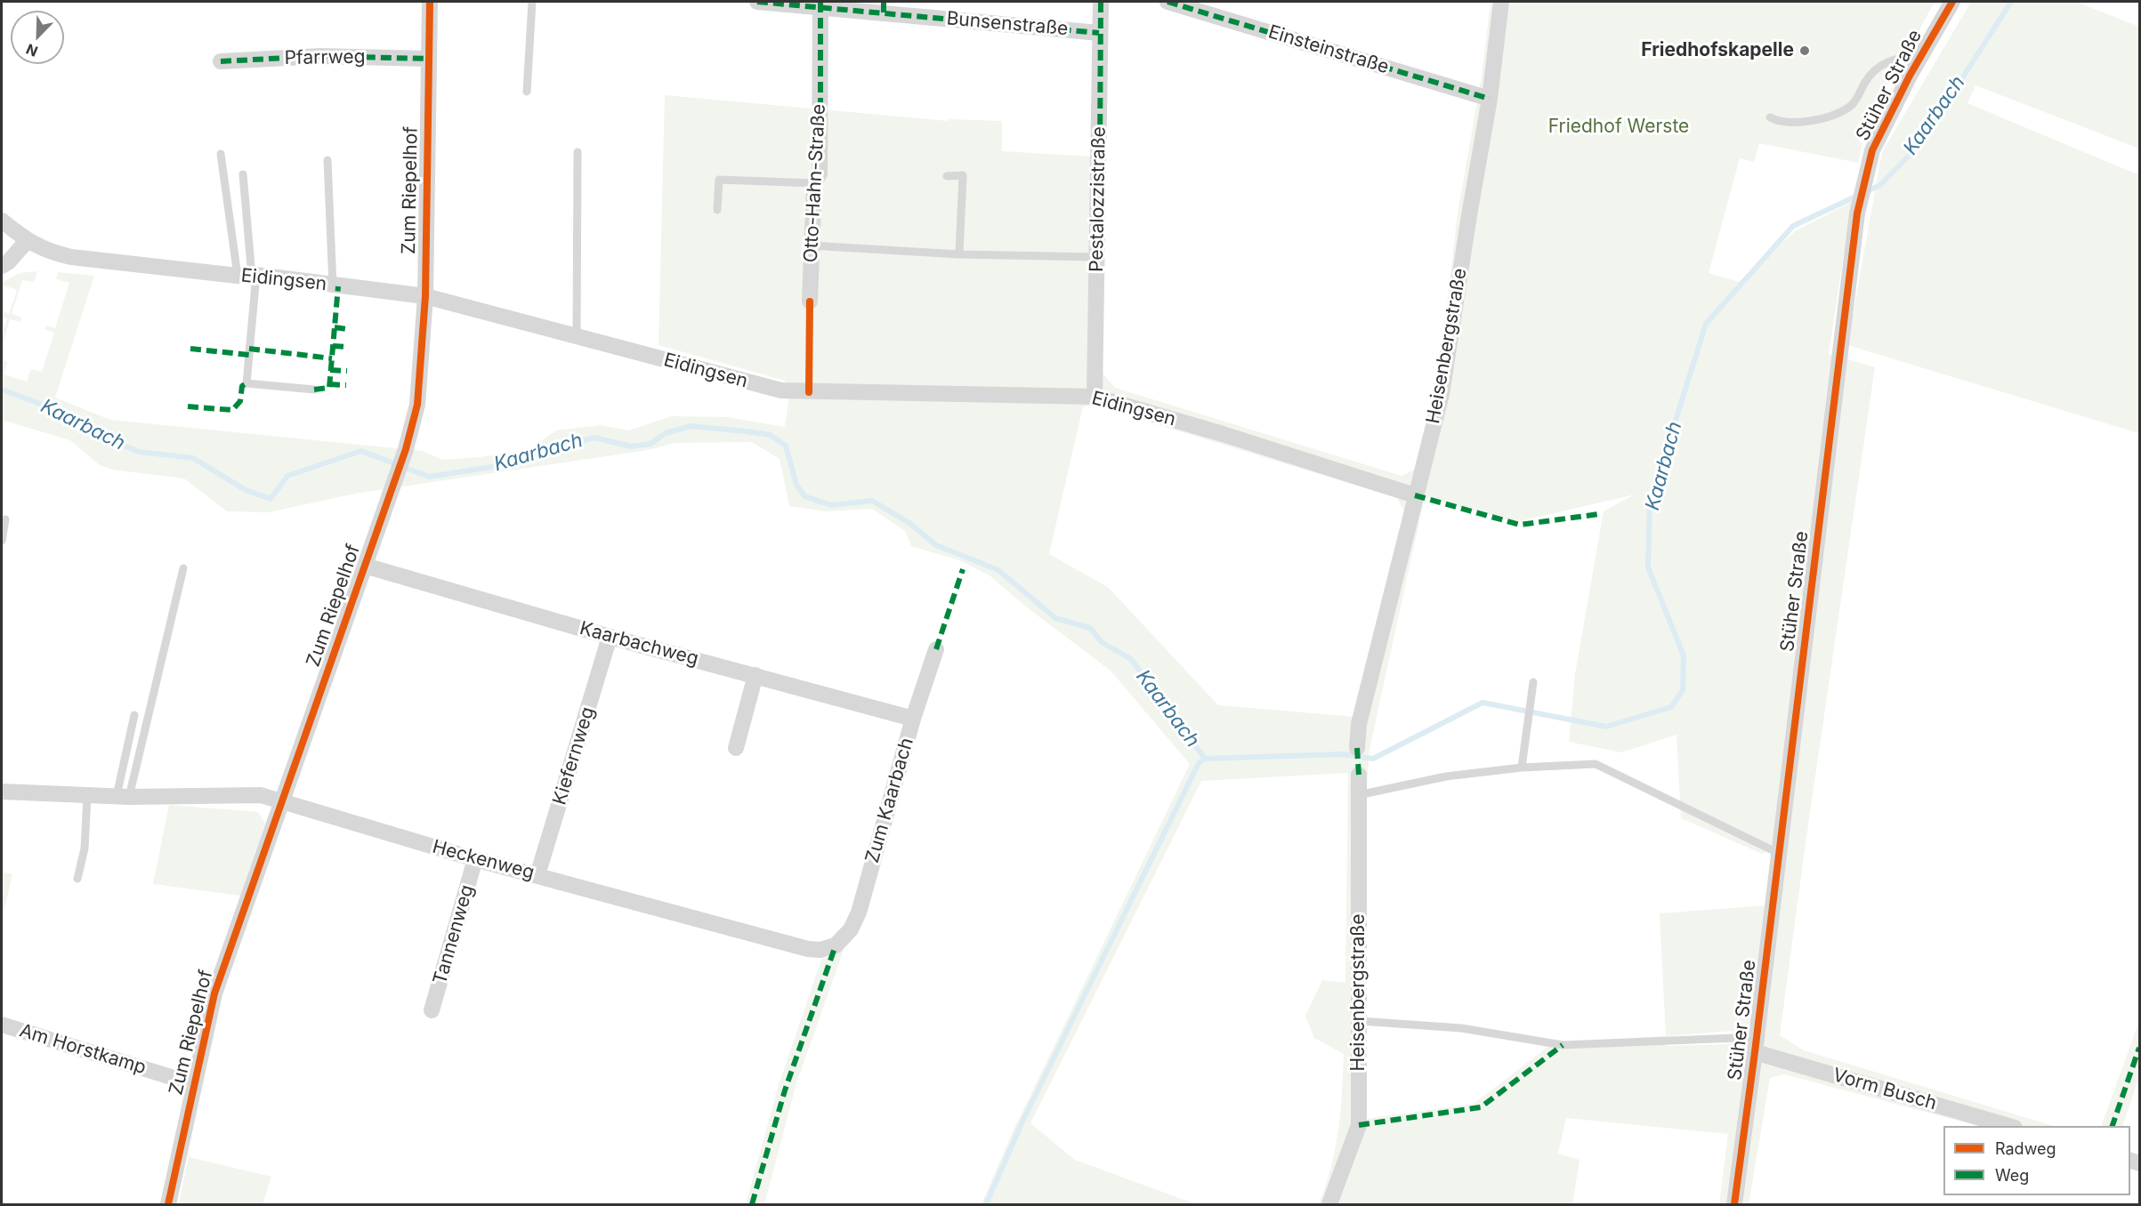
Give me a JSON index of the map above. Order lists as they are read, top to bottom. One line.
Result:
{"streets":{"street":["Bunsenstraße","Einsteinstraße","Pfarrweg","Stüher Straße","Otto-Hahn-Straße","Zum Riepelhof","Pestalozzistraße","Eidingsen","Heisenbergstraße","Kaarbachweg","Kiefernweg","Zum Kaarbach","Heckenweg","Tannenweg","Am Horstkamp","Vorm Busch"]},"crossings":[["Bunsenstraße","Otto-Hahn-Straße"],["Bunsenstraße","Pestalozzistraße"],["Einsteinstraße","Heisenbergstraße"],["Pfarrweg","Zum Riepelhof"],["Stüher Straße","Vorm Busch"],["Zum Riepelhof","Eidingsen"],["Zum Riepelhof","Kaarbachweg"],["Zum Riepelhof","Heckenweg"],["Zum Riepelhof","Am Horstkamp"],["Pestalozzistraße","Eidingsen"],["Eidingsen","Heisenbergstraße"],["Kaarbachweg","Kiefernweg"],["Kaarbachweg","Zum Kaarbach"],["Kiefernweg","Heckenweg"],["Zum Kaarbach","Heckenweg"],["Heckenweg","Tannenweg"]],"water":["Kaarbach"],"parks":["Friedhof Werste"],"places":["Friedhofskapelle"],"legend":["Radweg","Weg"],"north":"bottom left"}
